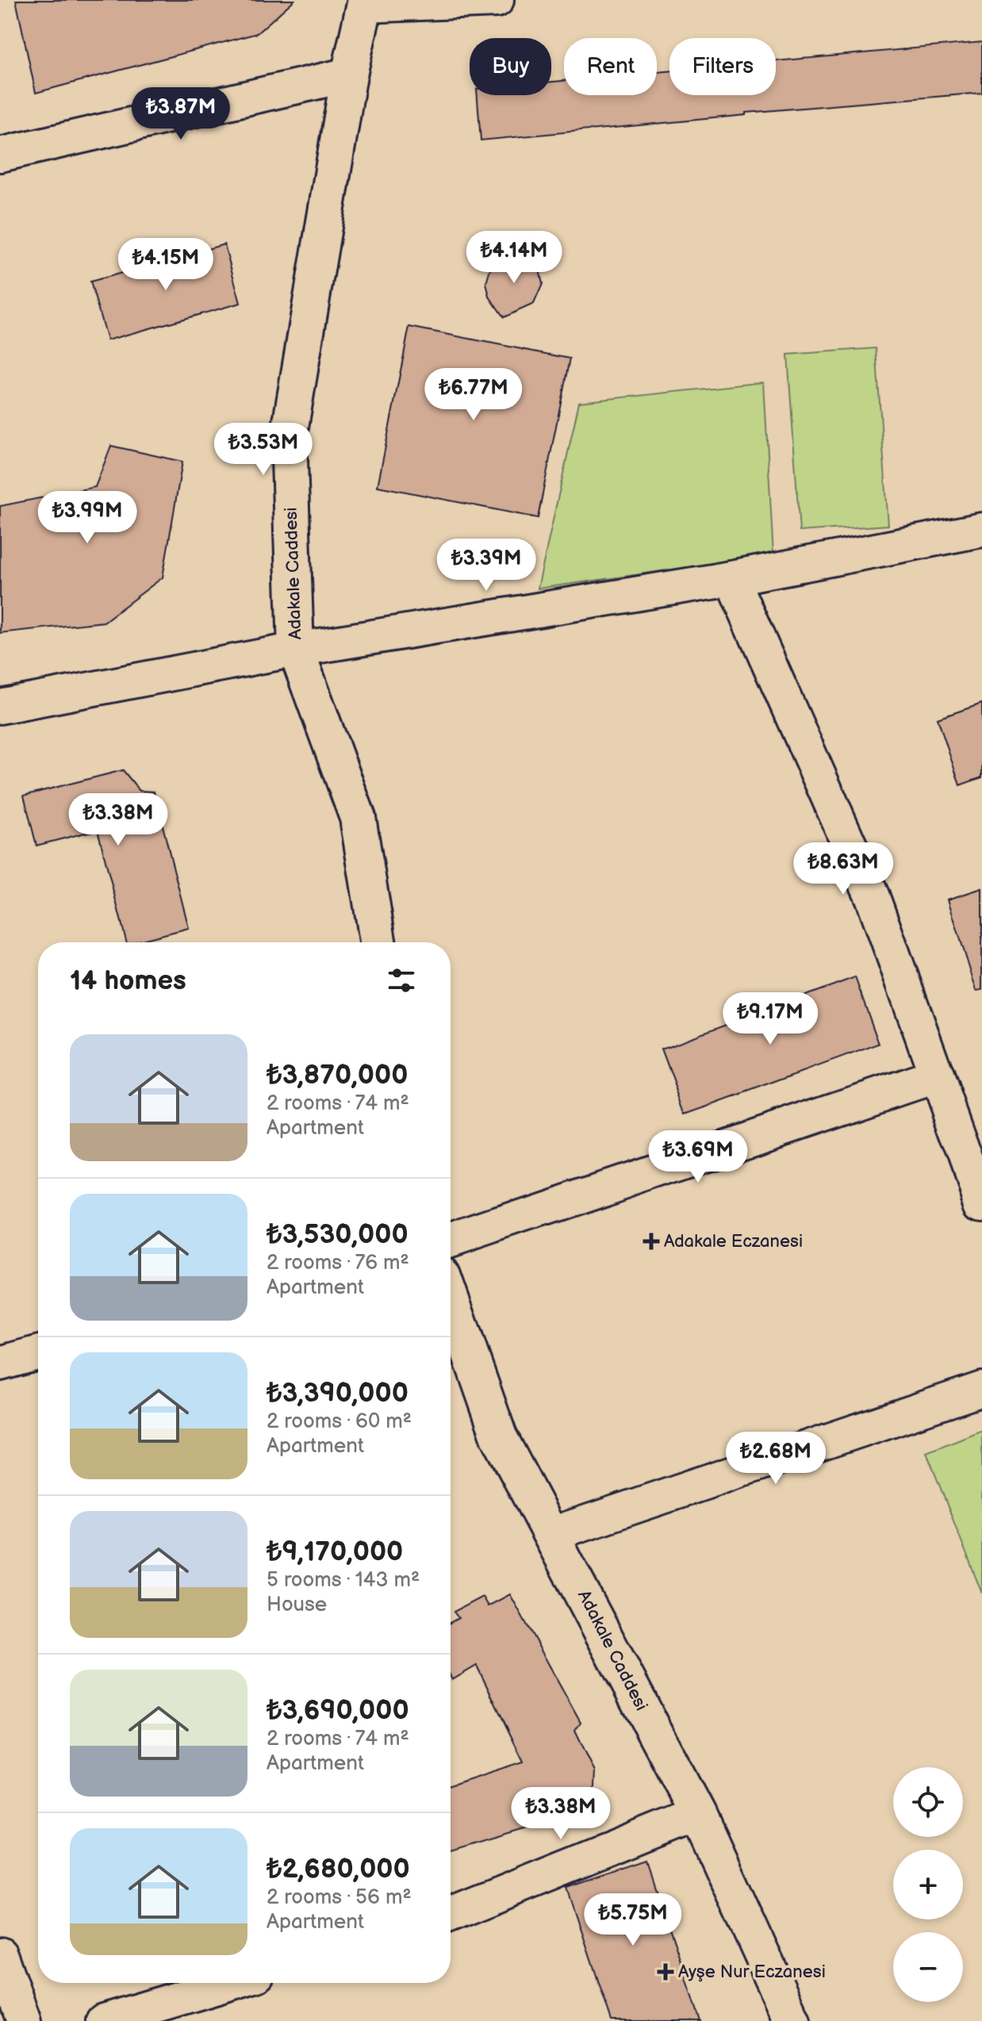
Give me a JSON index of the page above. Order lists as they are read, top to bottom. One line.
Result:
{"streets":{"street":["Adakale Caddesi"]},"places":{"health":["Adakale Eczanesi","Ayşe Nur Eczanesi"]},"page":{"chip":["Buy","Rent","Filters"],"price":["₺3.87M","₺4.14M","₺4.15M","₺6.77M","₺3.53M","₺3.99M","₺3.39M","₺3.38M","₺8.63M","₺9.17M","₺3.69M","₺2.68M","₺3.38M","₺5.75M"],"heading":"14 homes","list":[{"name":"₺3,870,000","note":"2 rooms · 74 m² · Apartment"},{"name":"₺3,530,000","note":"2 rooms · 76 m² · Apartment"},{"name":"₺3,390,000","note":"2 rooms · 60 m² · Apartment"},{"name":"₺9,170,000","note":"5 rooms · 143 m² · House"},{"name":"₺3,690,000","note":"2 rooms · 74 m² · Apartment"},{"name":"₺2,680,000","note":"2 rooms · 56 m² · Apartment"}],"map_buttons":["+","−"]}}
